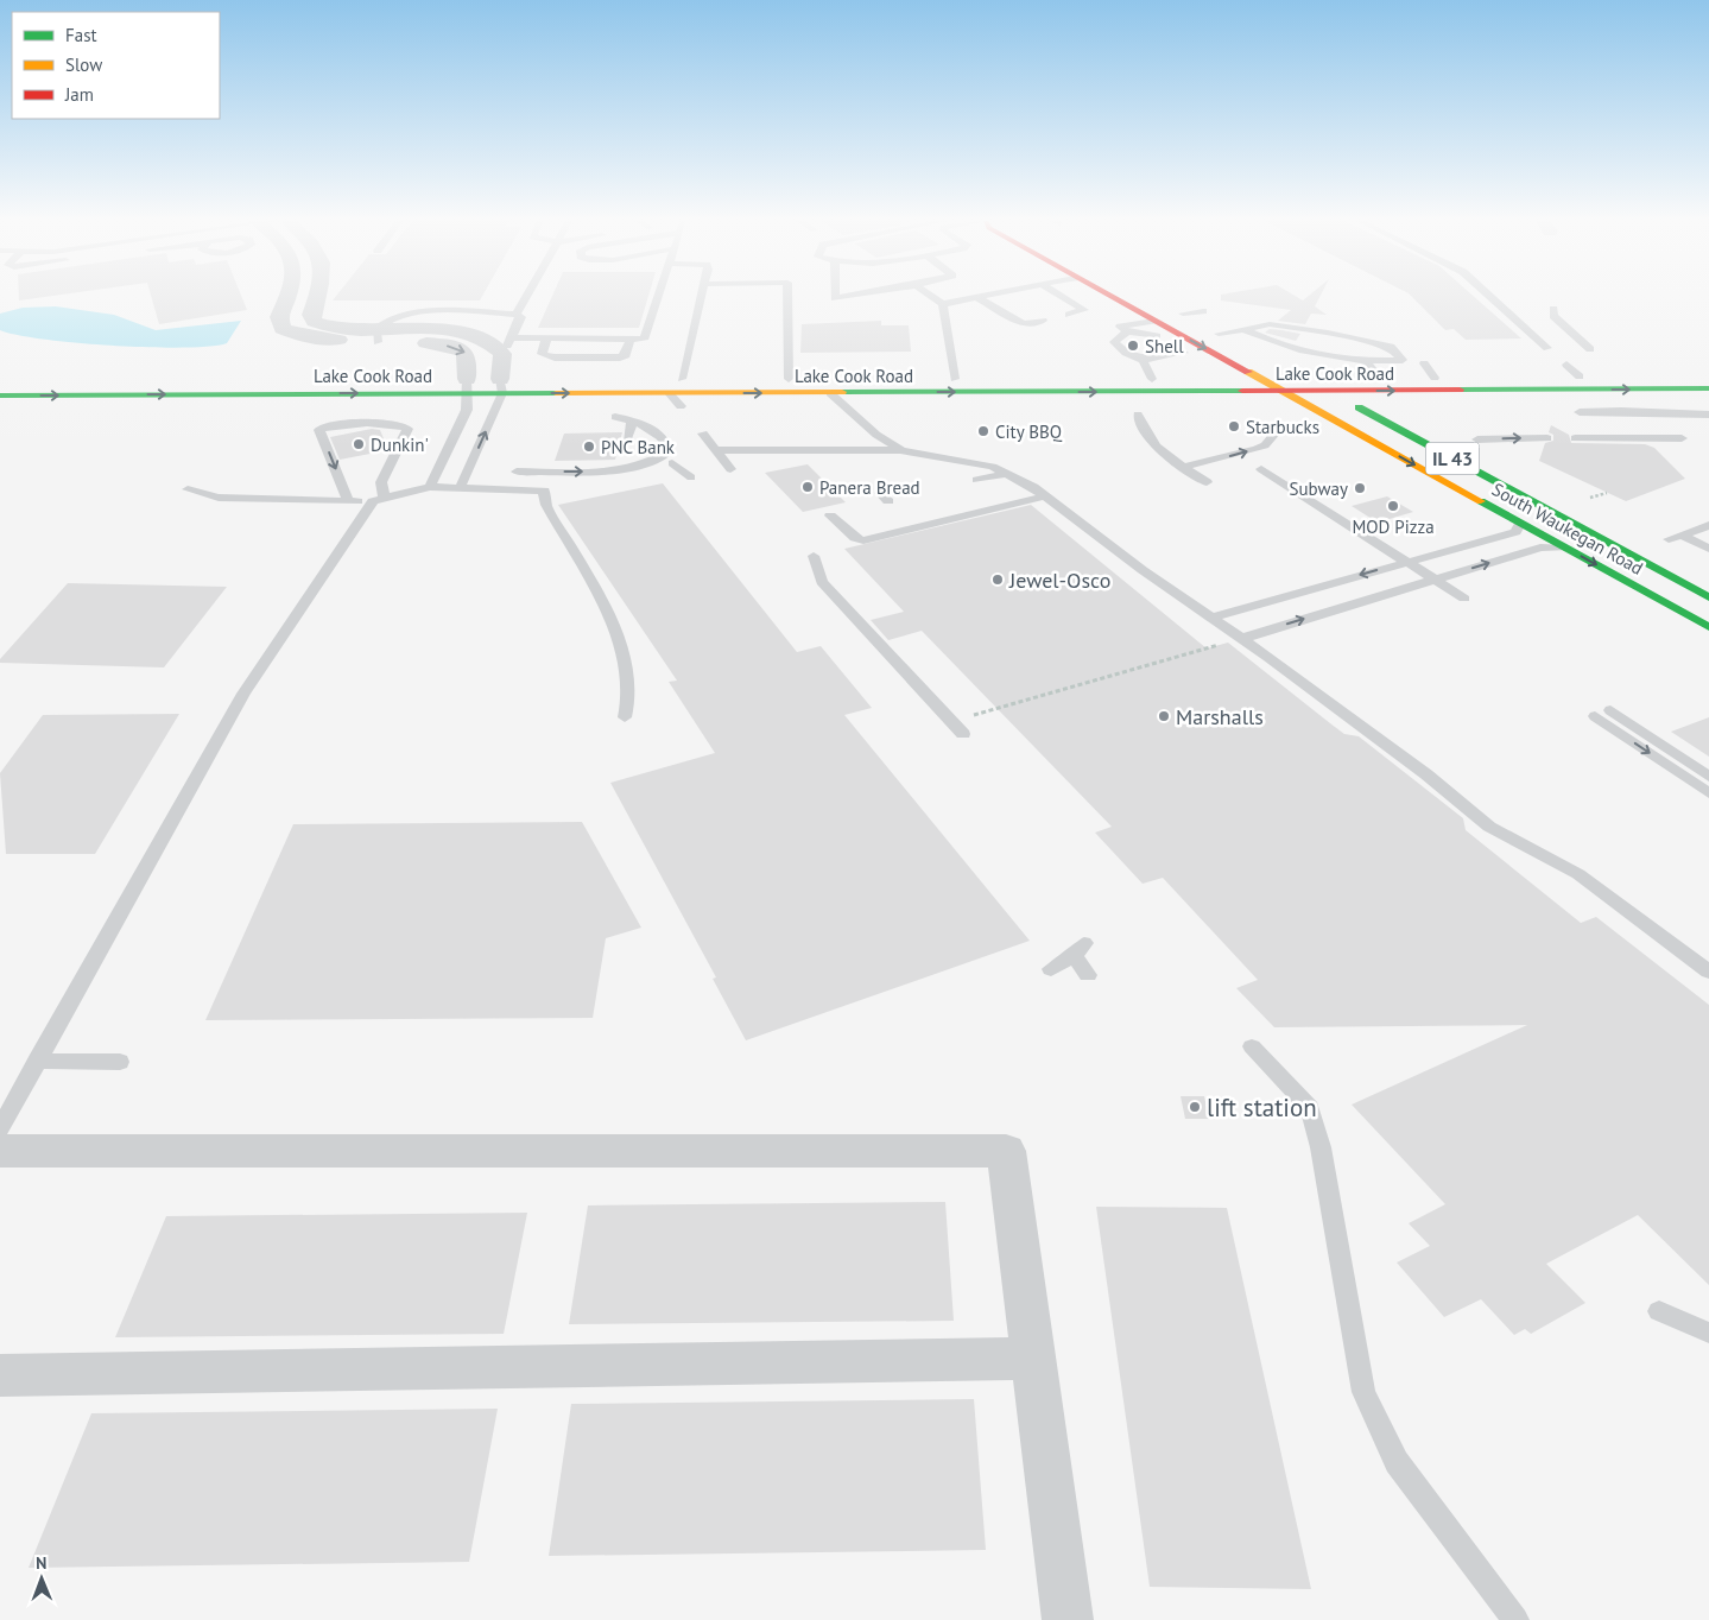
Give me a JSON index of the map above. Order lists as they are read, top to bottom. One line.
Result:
{"streets":{"main road":["Lake Cook Road","IL 43","South Waukegan Road"]},"crossings":[["Lake Cook Road","IL 43"],["Lake Cook Road","South Waukegan Road"],["IL 43","South Waukegan Road"]],"places":["Shell","Starbucks","City BBQ","Dunkin'","PNC Bank","Panera Bread","Subway","MOD Pizza","Jewel-Osco","Marshalls","lift station"],"legend":["Fast","Slow","Jam"],"north":"top"}
